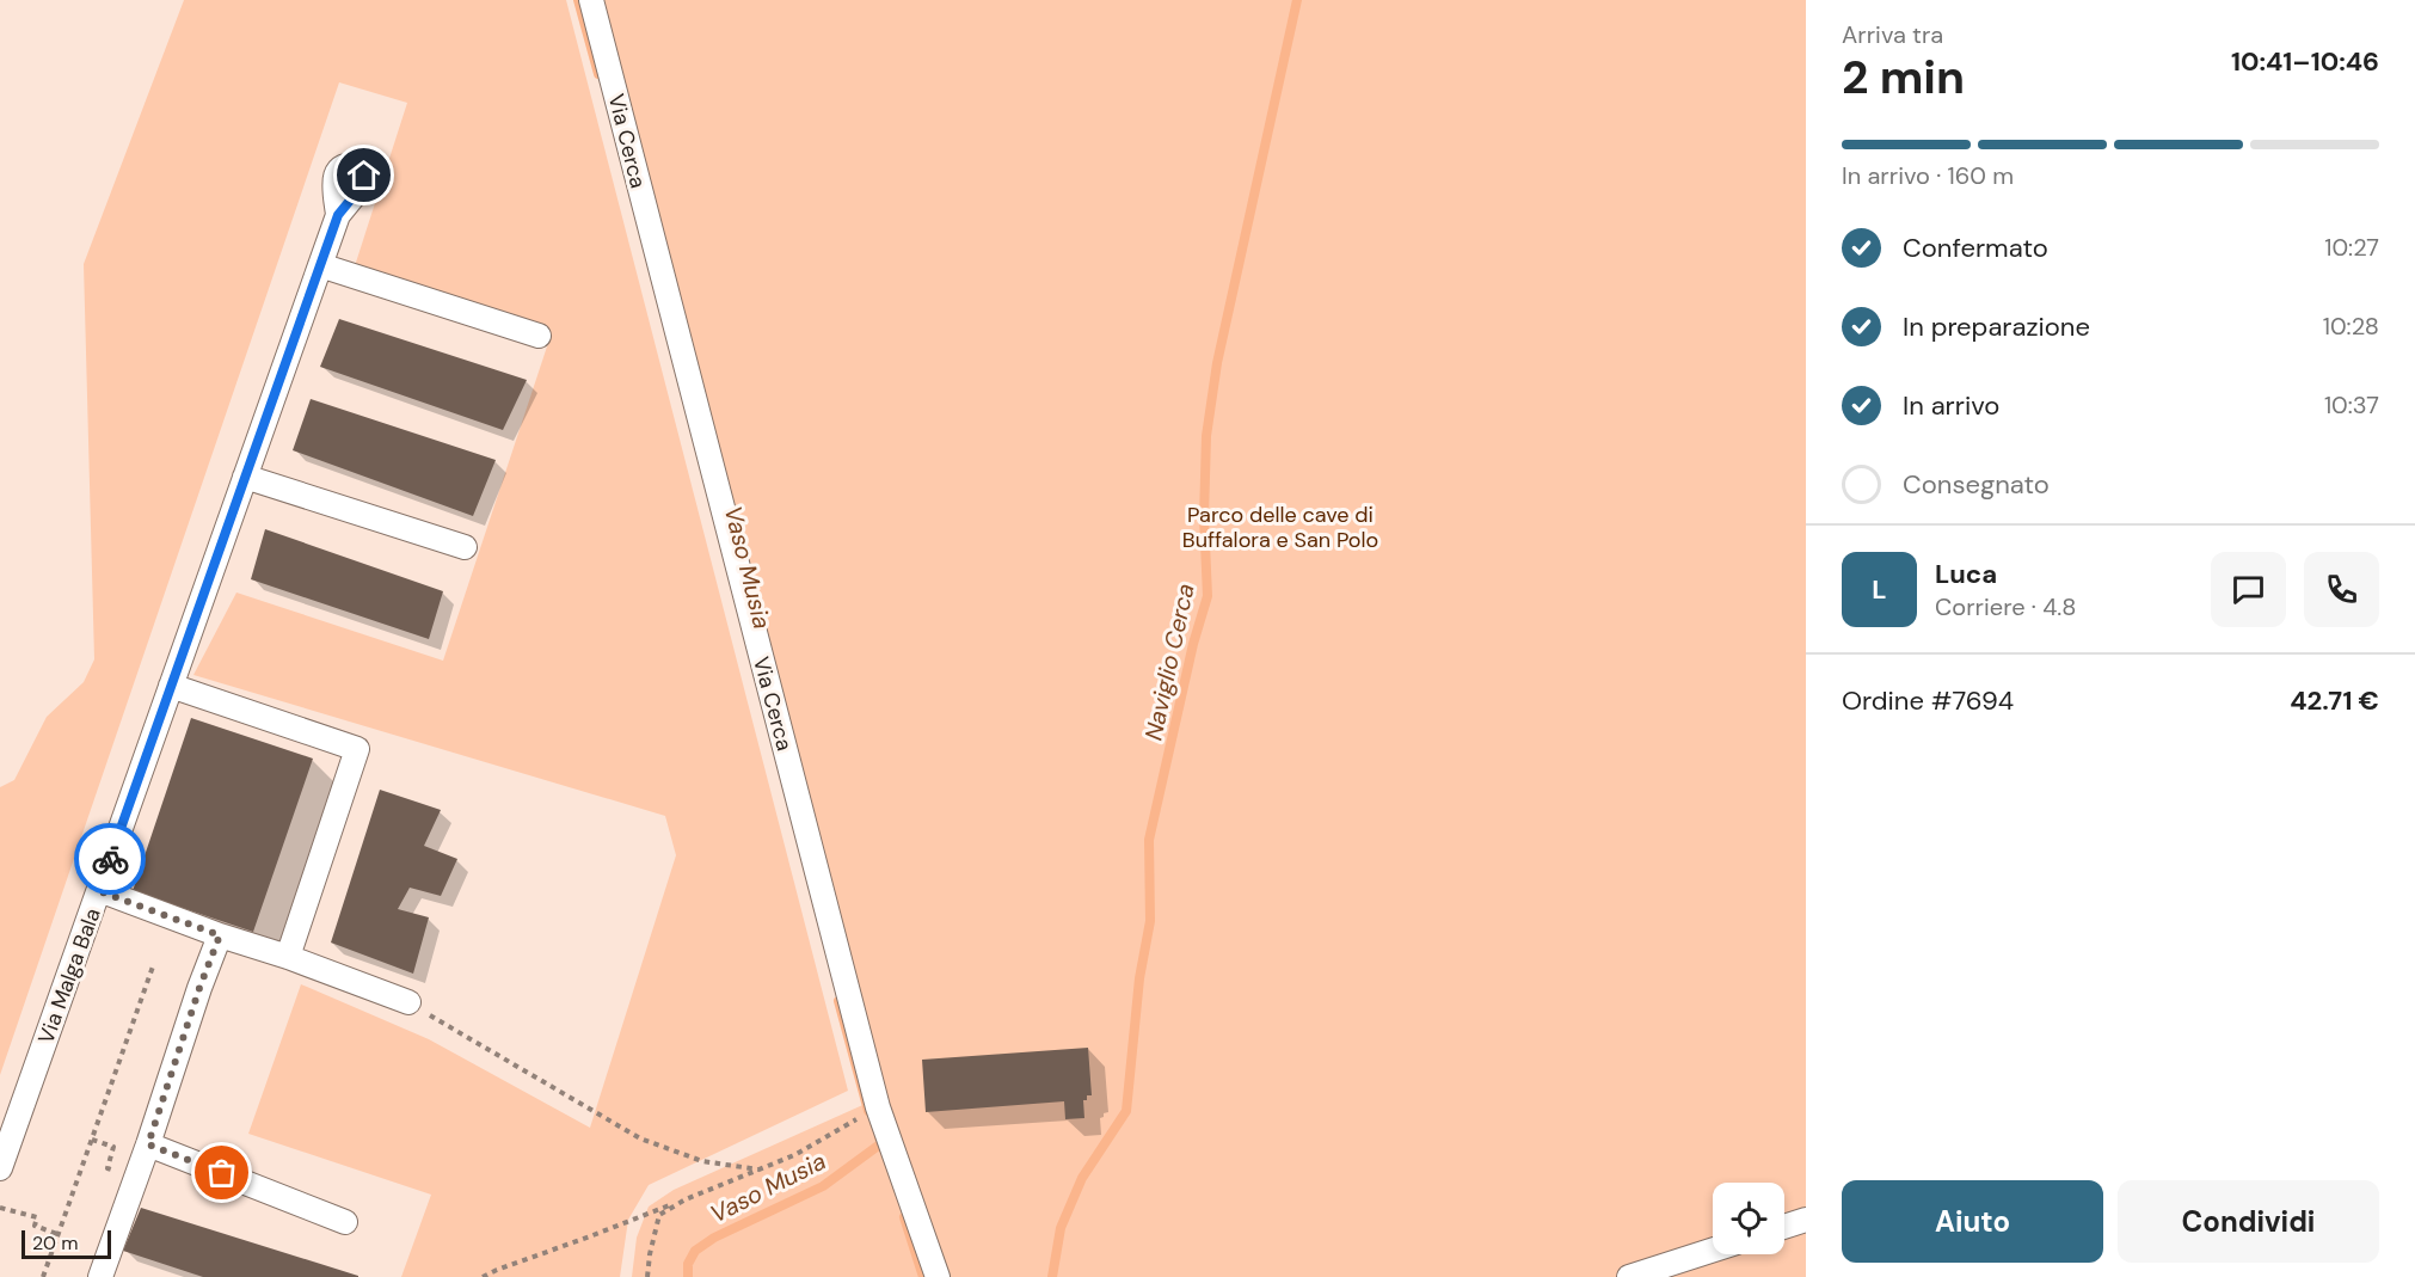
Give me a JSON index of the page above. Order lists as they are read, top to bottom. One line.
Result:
{"streets":{"street":["Via Cerca","Via Malga Bala"]},"water":["Vaso Musia","Naviglio Cerca"],"parks":["Parco delle cave di Buffalora e San Polo"],"scale_bar":"20 m","page":{"heading":["2 min","Arriva tra","10:41–10:46"],"panel":["Luca","Corriere · 4.8","Ordine #7694","42.71 €"],"bar":"In arrivo · 160 m","list":[["Confermato","10:27"],["In preparazione","10:28"],["In arrivo","10:37"],"Consegnato"],"round":"L","buttons":["Aiuto","Condividi"],"scale":"20 m"}}
